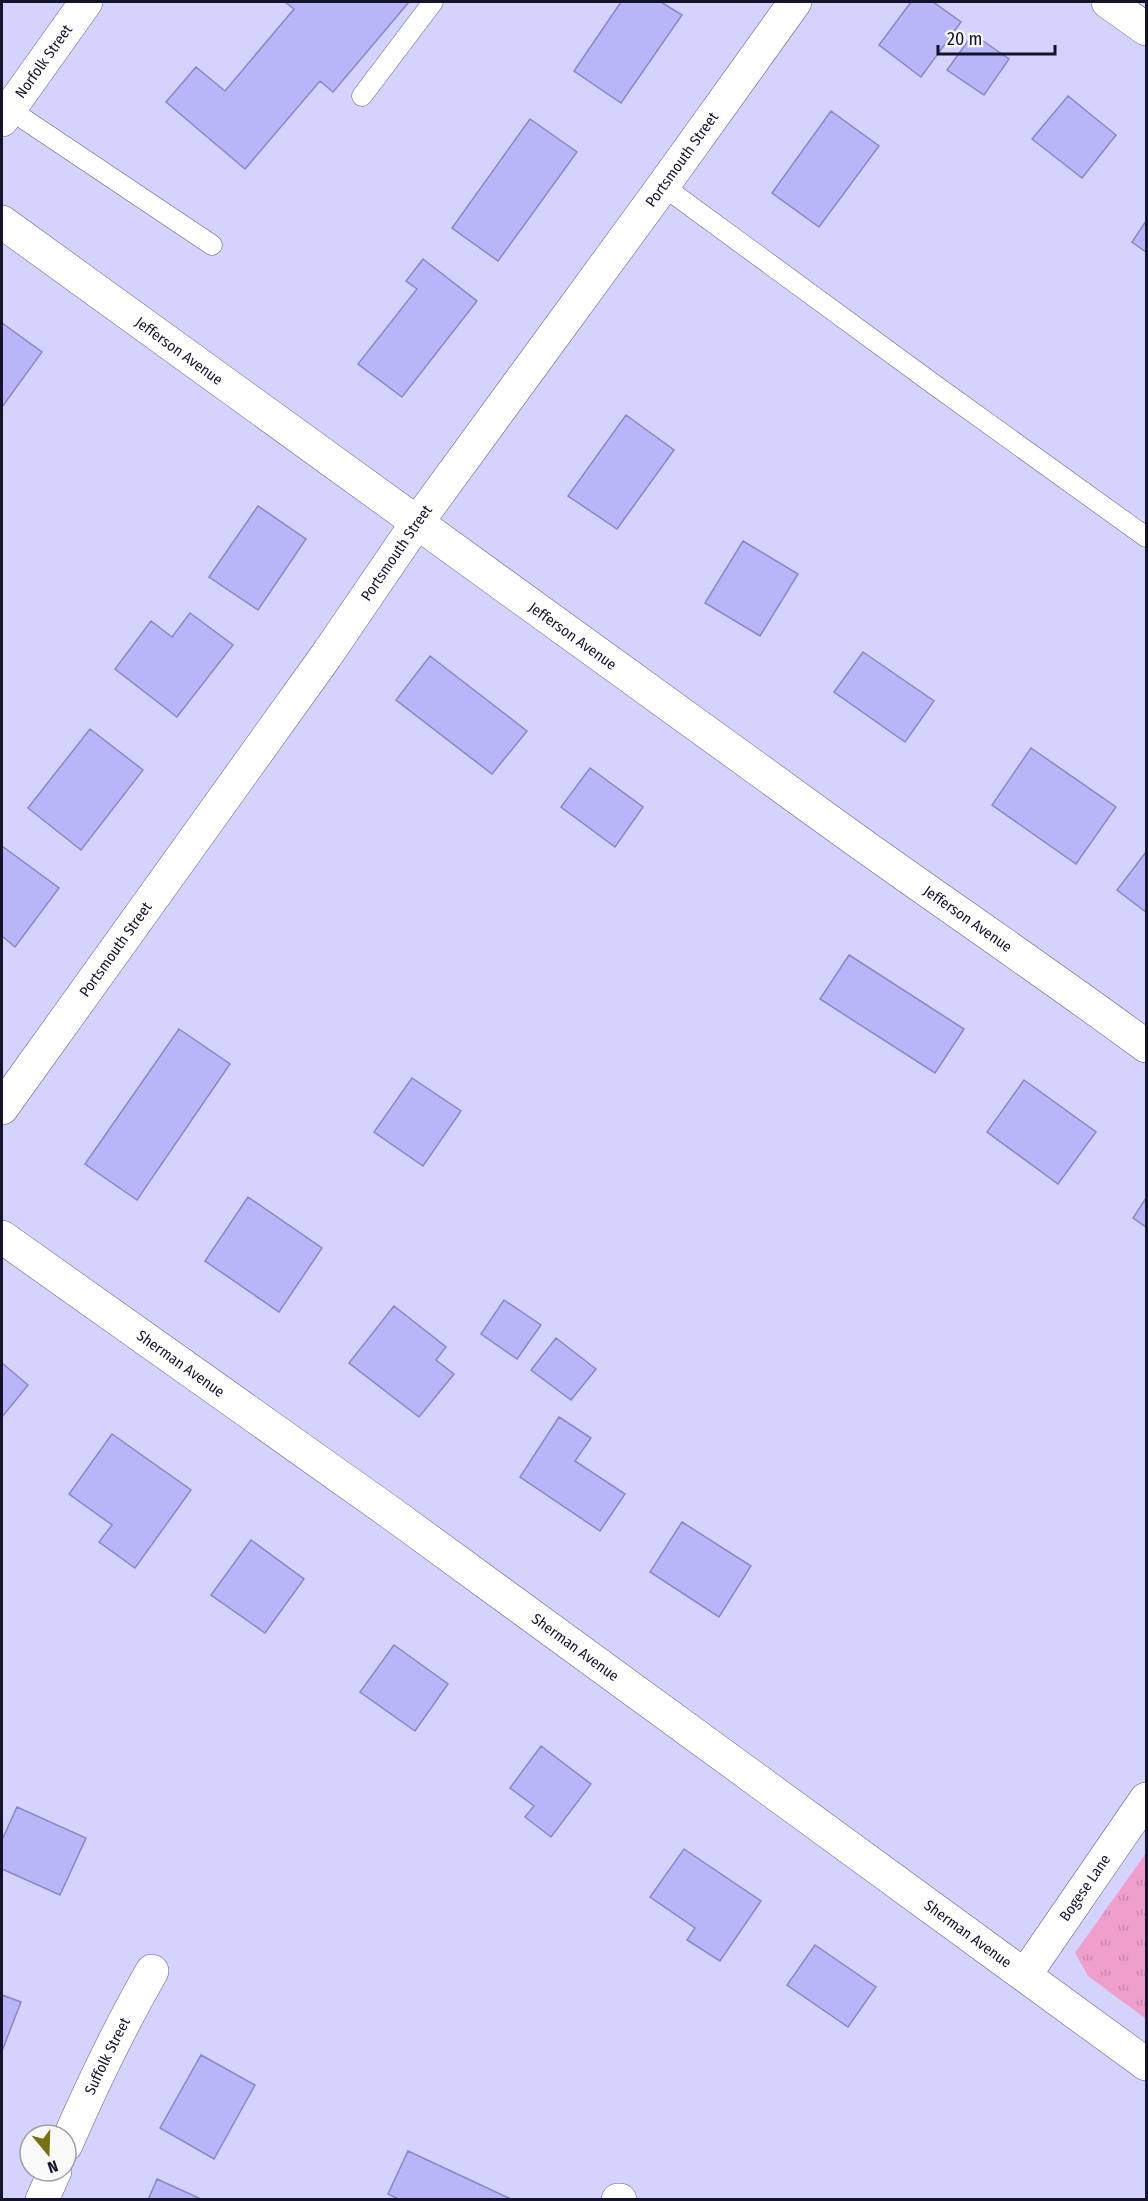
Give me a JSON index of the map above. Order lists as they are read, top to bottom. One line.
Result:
{"streets":{"street":["Norfolk Street","Portsmouth Street","Jefferson Avenue","Sherman Avenue","Bogese Lane","Suffolk Street"]},"crossings":[["Portsmouth Street","Jefferson Avenue"],["Sherman Avenue","Bogese Lane"]],"scale_bar":"20 m","north":"bottom"}
